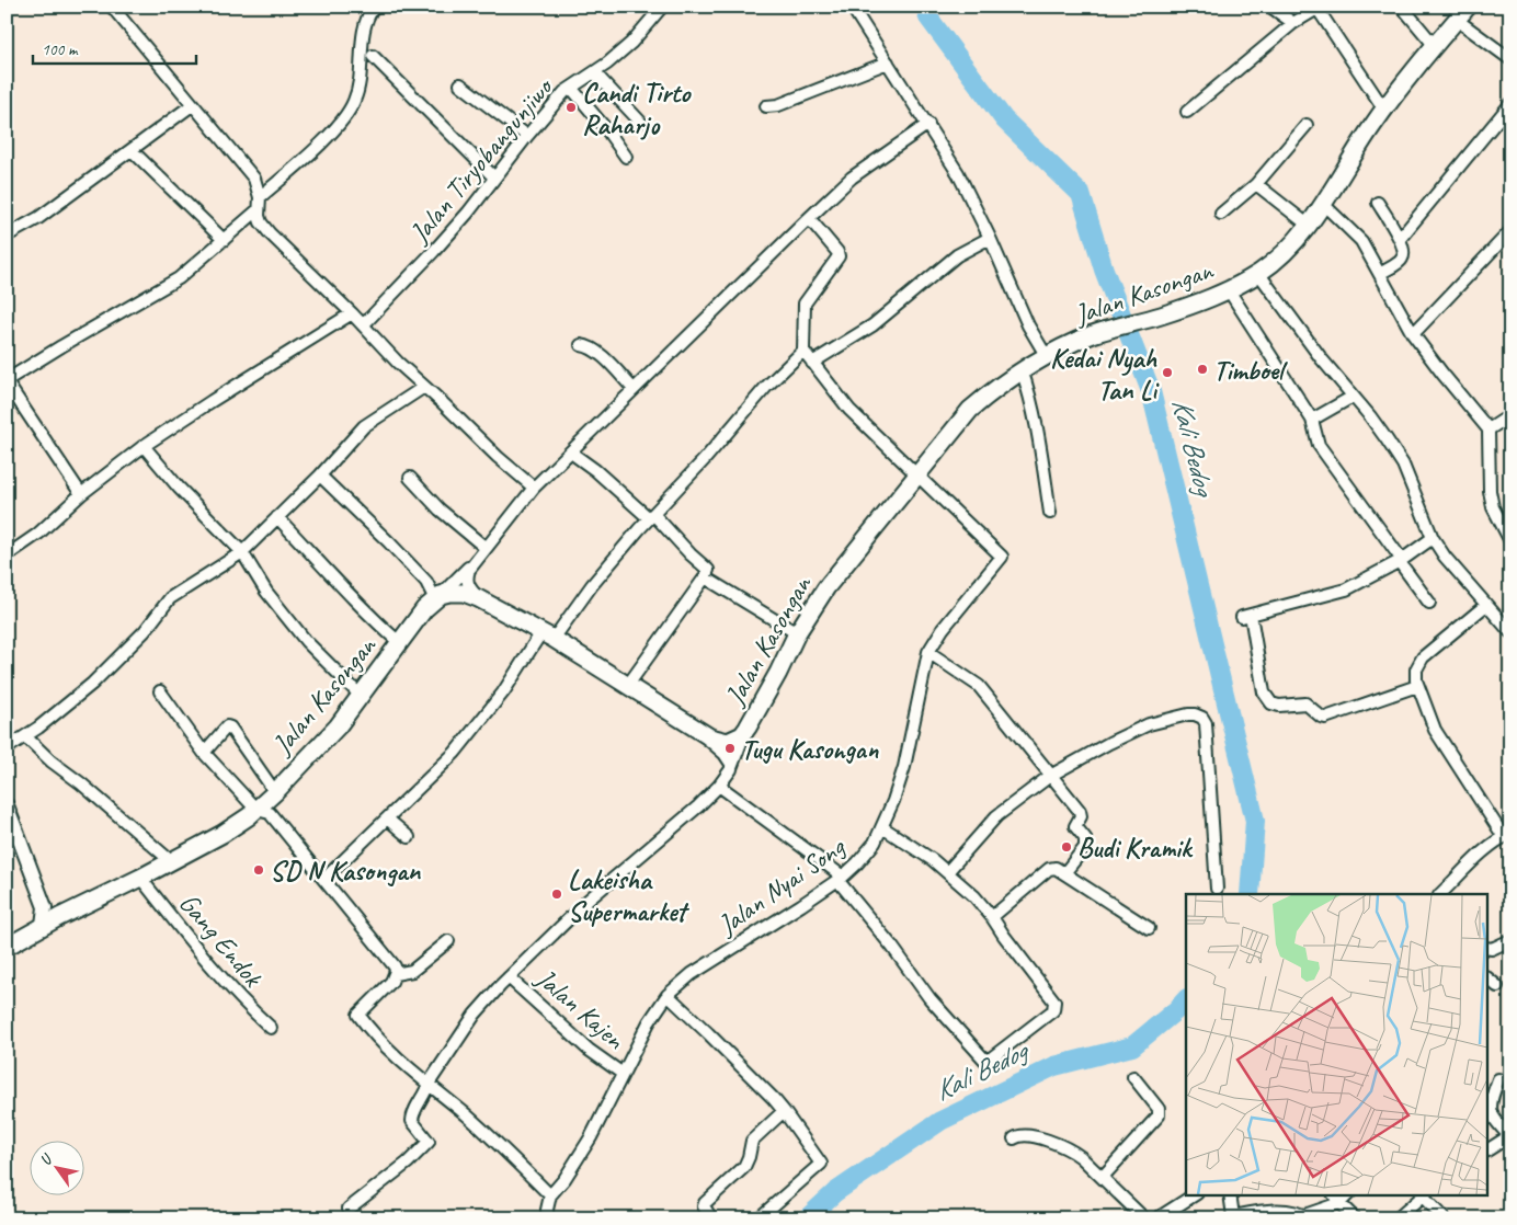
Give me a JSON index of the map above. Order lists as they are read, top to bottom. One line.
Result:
{"streets":{"main road":["Jalan Kasongan"],"street":["Jalan Tiryobangunjiwo","Jalan Nyai Song","Gang Endok","Jalan Kajen"]},"crossings":[["Jalan Kasongan","Jalan Nyai Song"],["Jalan Kasongan","Gang Endok"],["Jalan Nyai Song","Jalan Kajen"]],"water":["Kali Bedog"],"places":["Candi Tirto Raharjo","Timboel","Kedai Nyah Tan Li","Tugu Kasongan","Budi Kramik","SD N Kasongan","Lakeisha Supermarket"],"scale_bar":"100 m","north":"top left"}
